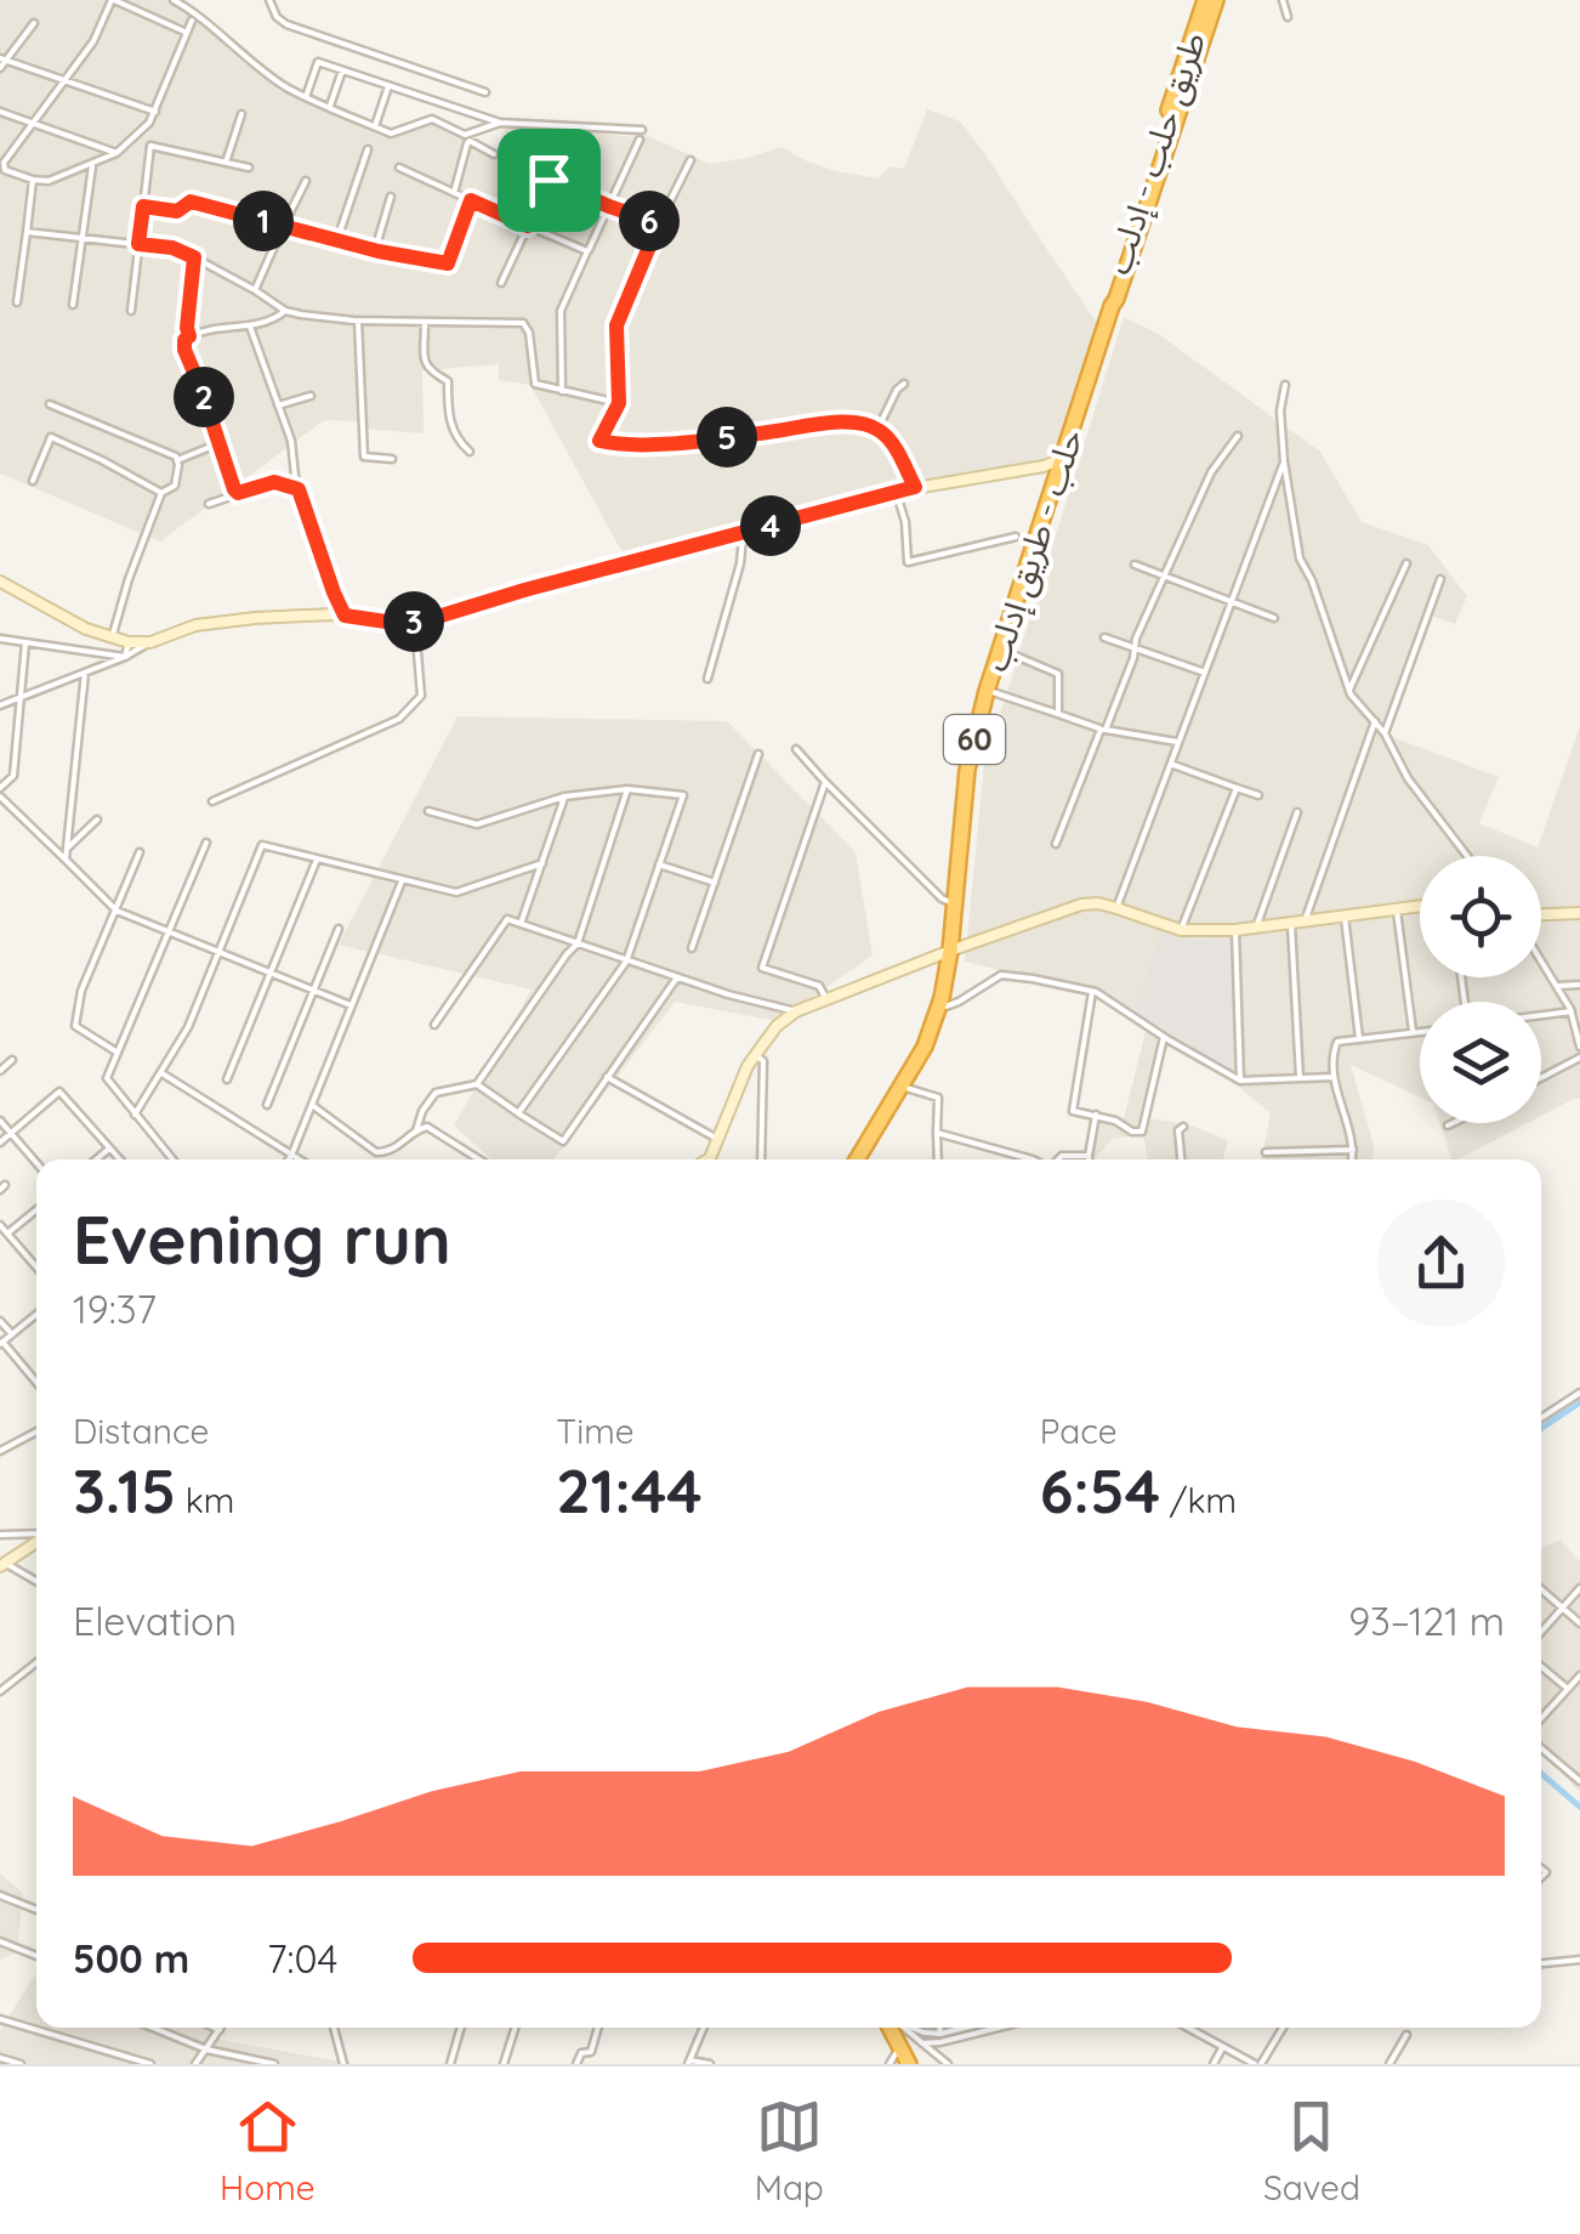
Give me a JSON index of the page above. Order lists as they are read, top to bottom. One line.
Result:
{"streets":{"highway":["طريق حلب - إدلب","حلب - طريق إدلب","60"]},"crossings":[["طريق حلب - إدلب","حلب - طريق إدلب"]],"page":{"pins":["1","6","2","5","4","3"],"heading":["Evening run","19:37"],"stats":[["Distance","3.15 km"],["Time","21:44"],["Pace","6:54 /km"]],"chart":["Elevation","93–121 m"],"list":[{"name":"500 m","note":"7:04"}],"tabs":["Home","Map","Saved"]}}
